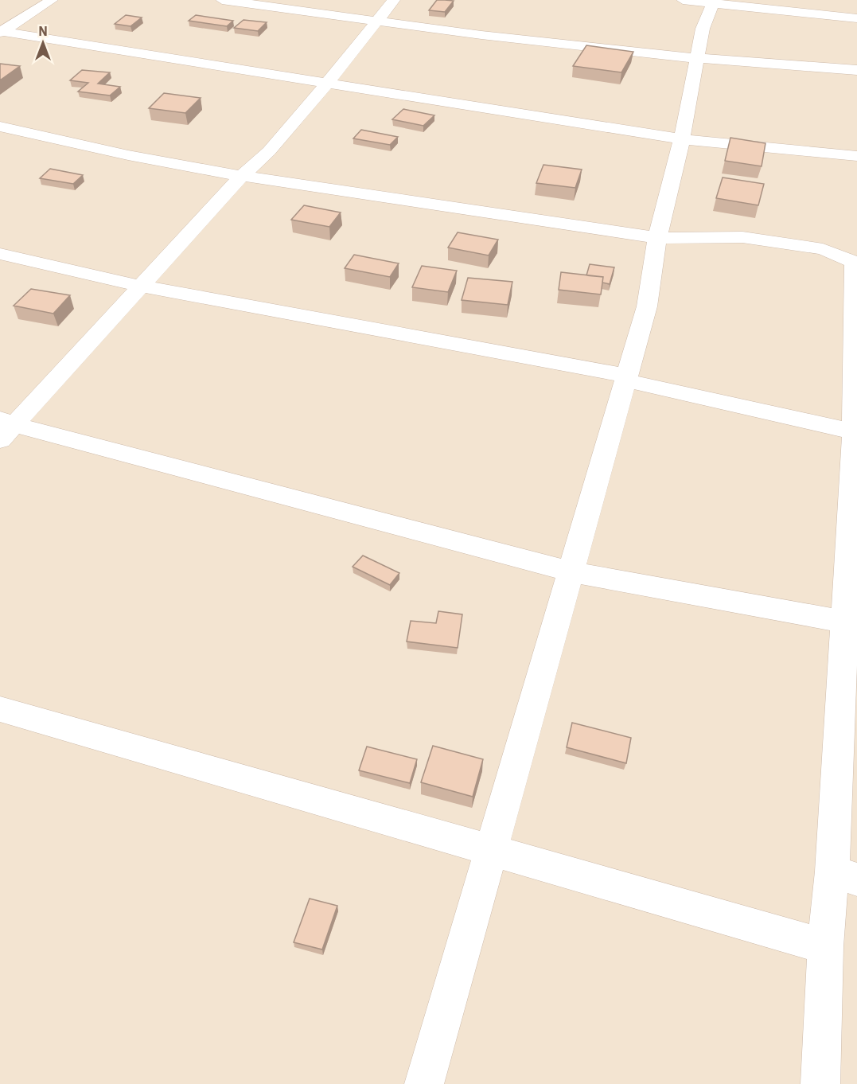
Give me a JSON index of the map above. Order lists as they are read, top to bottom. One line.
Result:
{"north":"top"}
